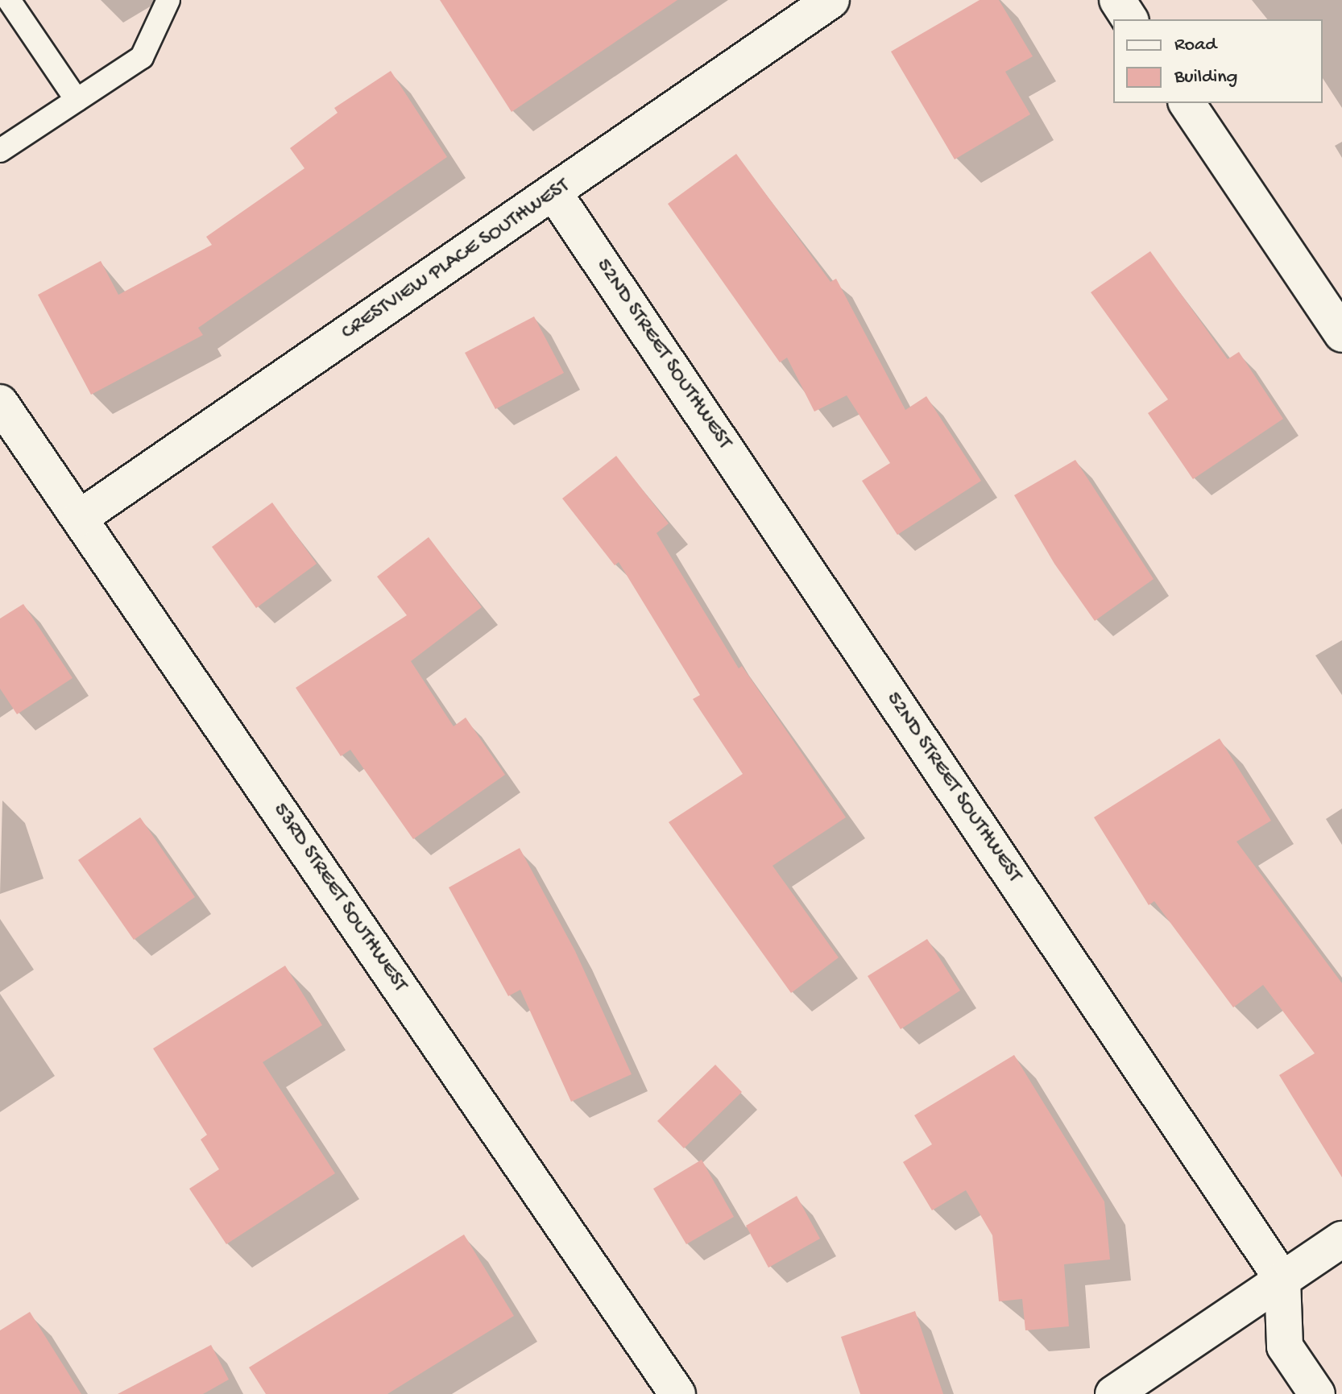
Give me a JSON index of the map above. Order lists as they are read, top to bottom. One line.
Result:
{"streets":{"street":["CRESTVIEW PLACE SOUTHWEST","52ND STREET SOUTHWEST","53RD STREET SOUTHWEST"]},"crossings":[["CRESTVIEW PLACE SOUTHWEST","52ND STREET SOUTHWEST"],["CRESTVIEW PLACE SOUTHWEST","53RD STREET SOUTHWEST"]],"legend":["Road","Building"]}
